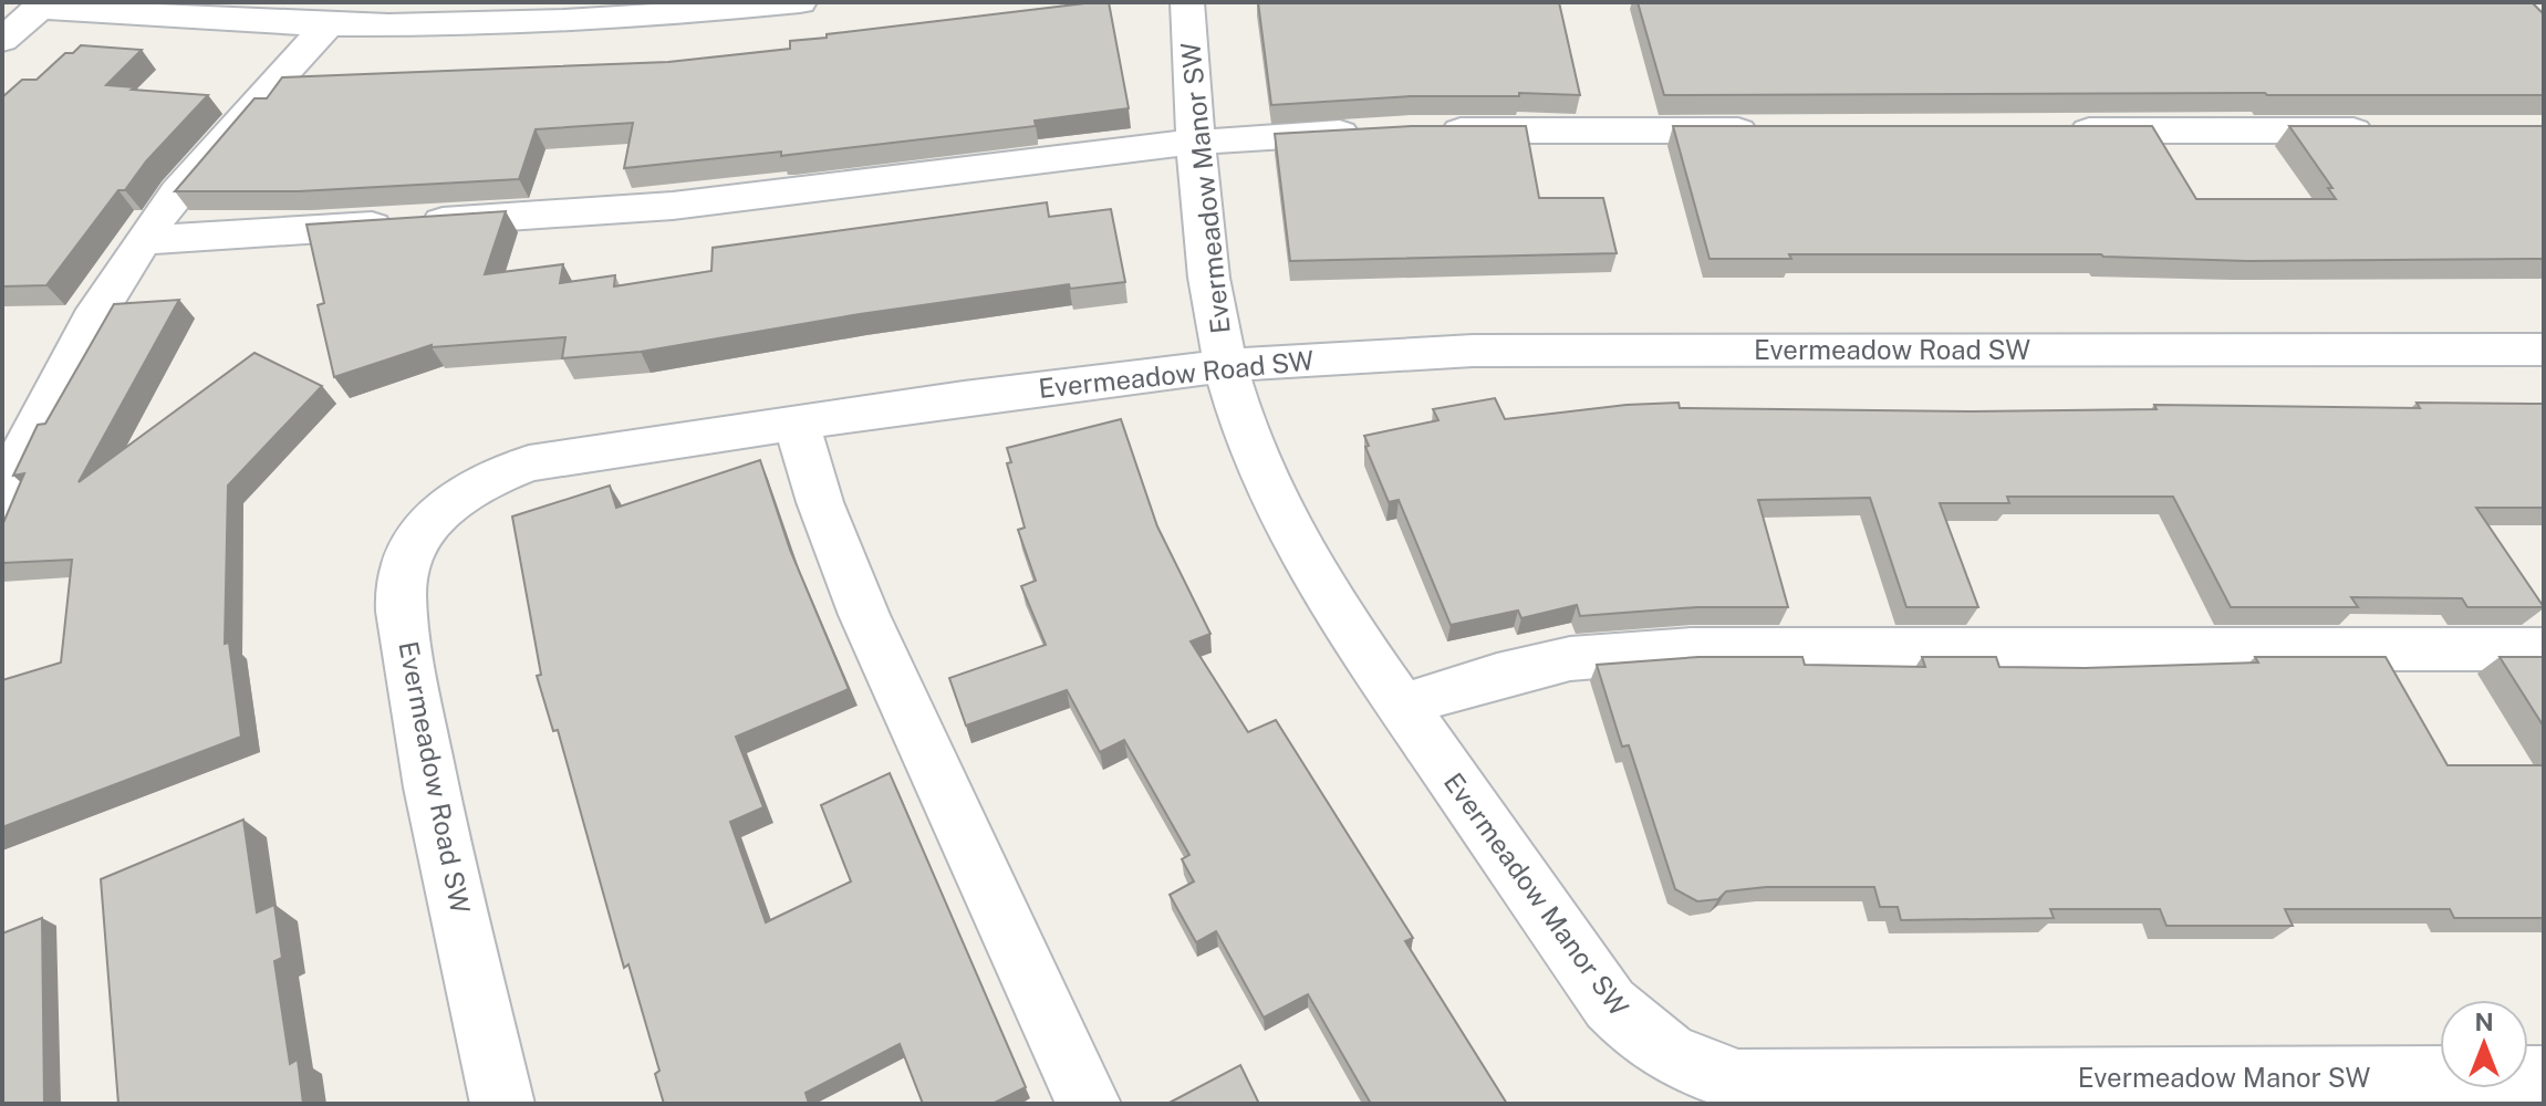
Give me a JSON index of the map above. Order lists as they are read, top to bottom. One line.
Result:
{"streets":{"street":["Evermeadow Manor SW","Evermeadow Road SW"]},"crossings":[["Evermeadow Manor SW","Evermeadow Road SW"]],"north":"top"}
